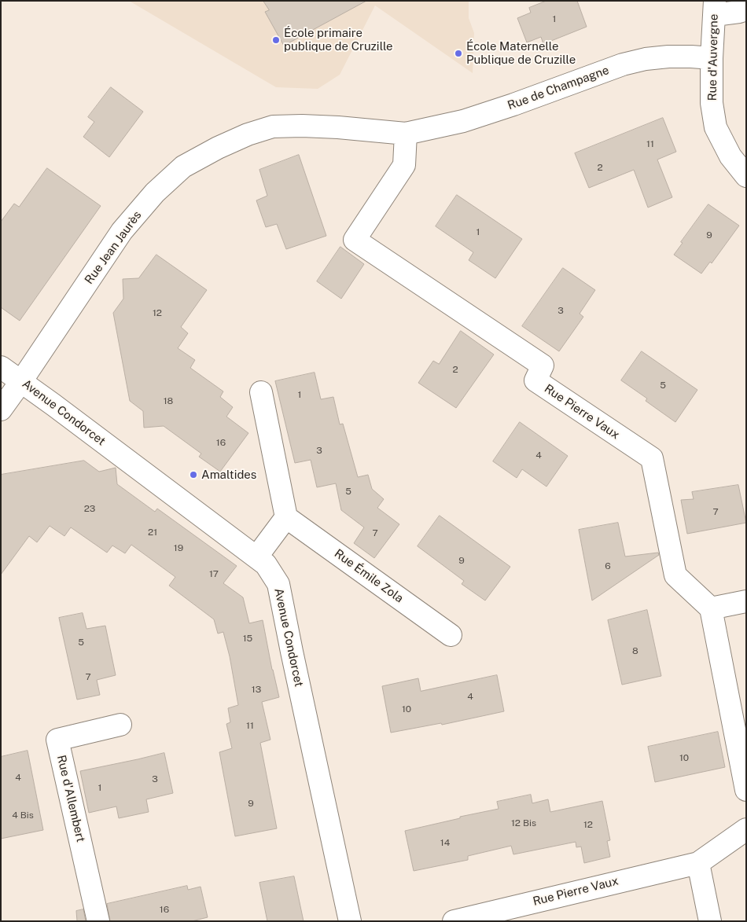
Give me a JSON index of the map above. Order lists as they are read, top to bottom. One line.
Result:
{"streets":{"street":["Rue d'Auvergne","Rue de Champagne","Rue Jean Jaurès","Rue Pierre Vaux","Avenue Condorcet","Rue Émile Zola","Rue d'Allembert"]},"crossings":[["Rue d'Auvergne","Rue de Champagne"],["Rue de Champagne","Rue Jean Jaurès"],["Rue de Champagne","Rue Pierre Vaux"],["Rue Jean Jaurès","Rue Pierre Vaux"],["Rue Jean Jaurès","Avenue Condorcet"]],"places":["École primaire publique de Cruzille","École Maternelle Publique de Cruzille","Amaltides"],"house_numbers":["1","11","2","1","9","3","12","2","5","1","18","16","3","4","5","23","7","21","7","19","9","6","17","15","5","8","7","13","4","10","11","10","4","3","1","9","4 Bis","12 Bis","12","14","16"]}
